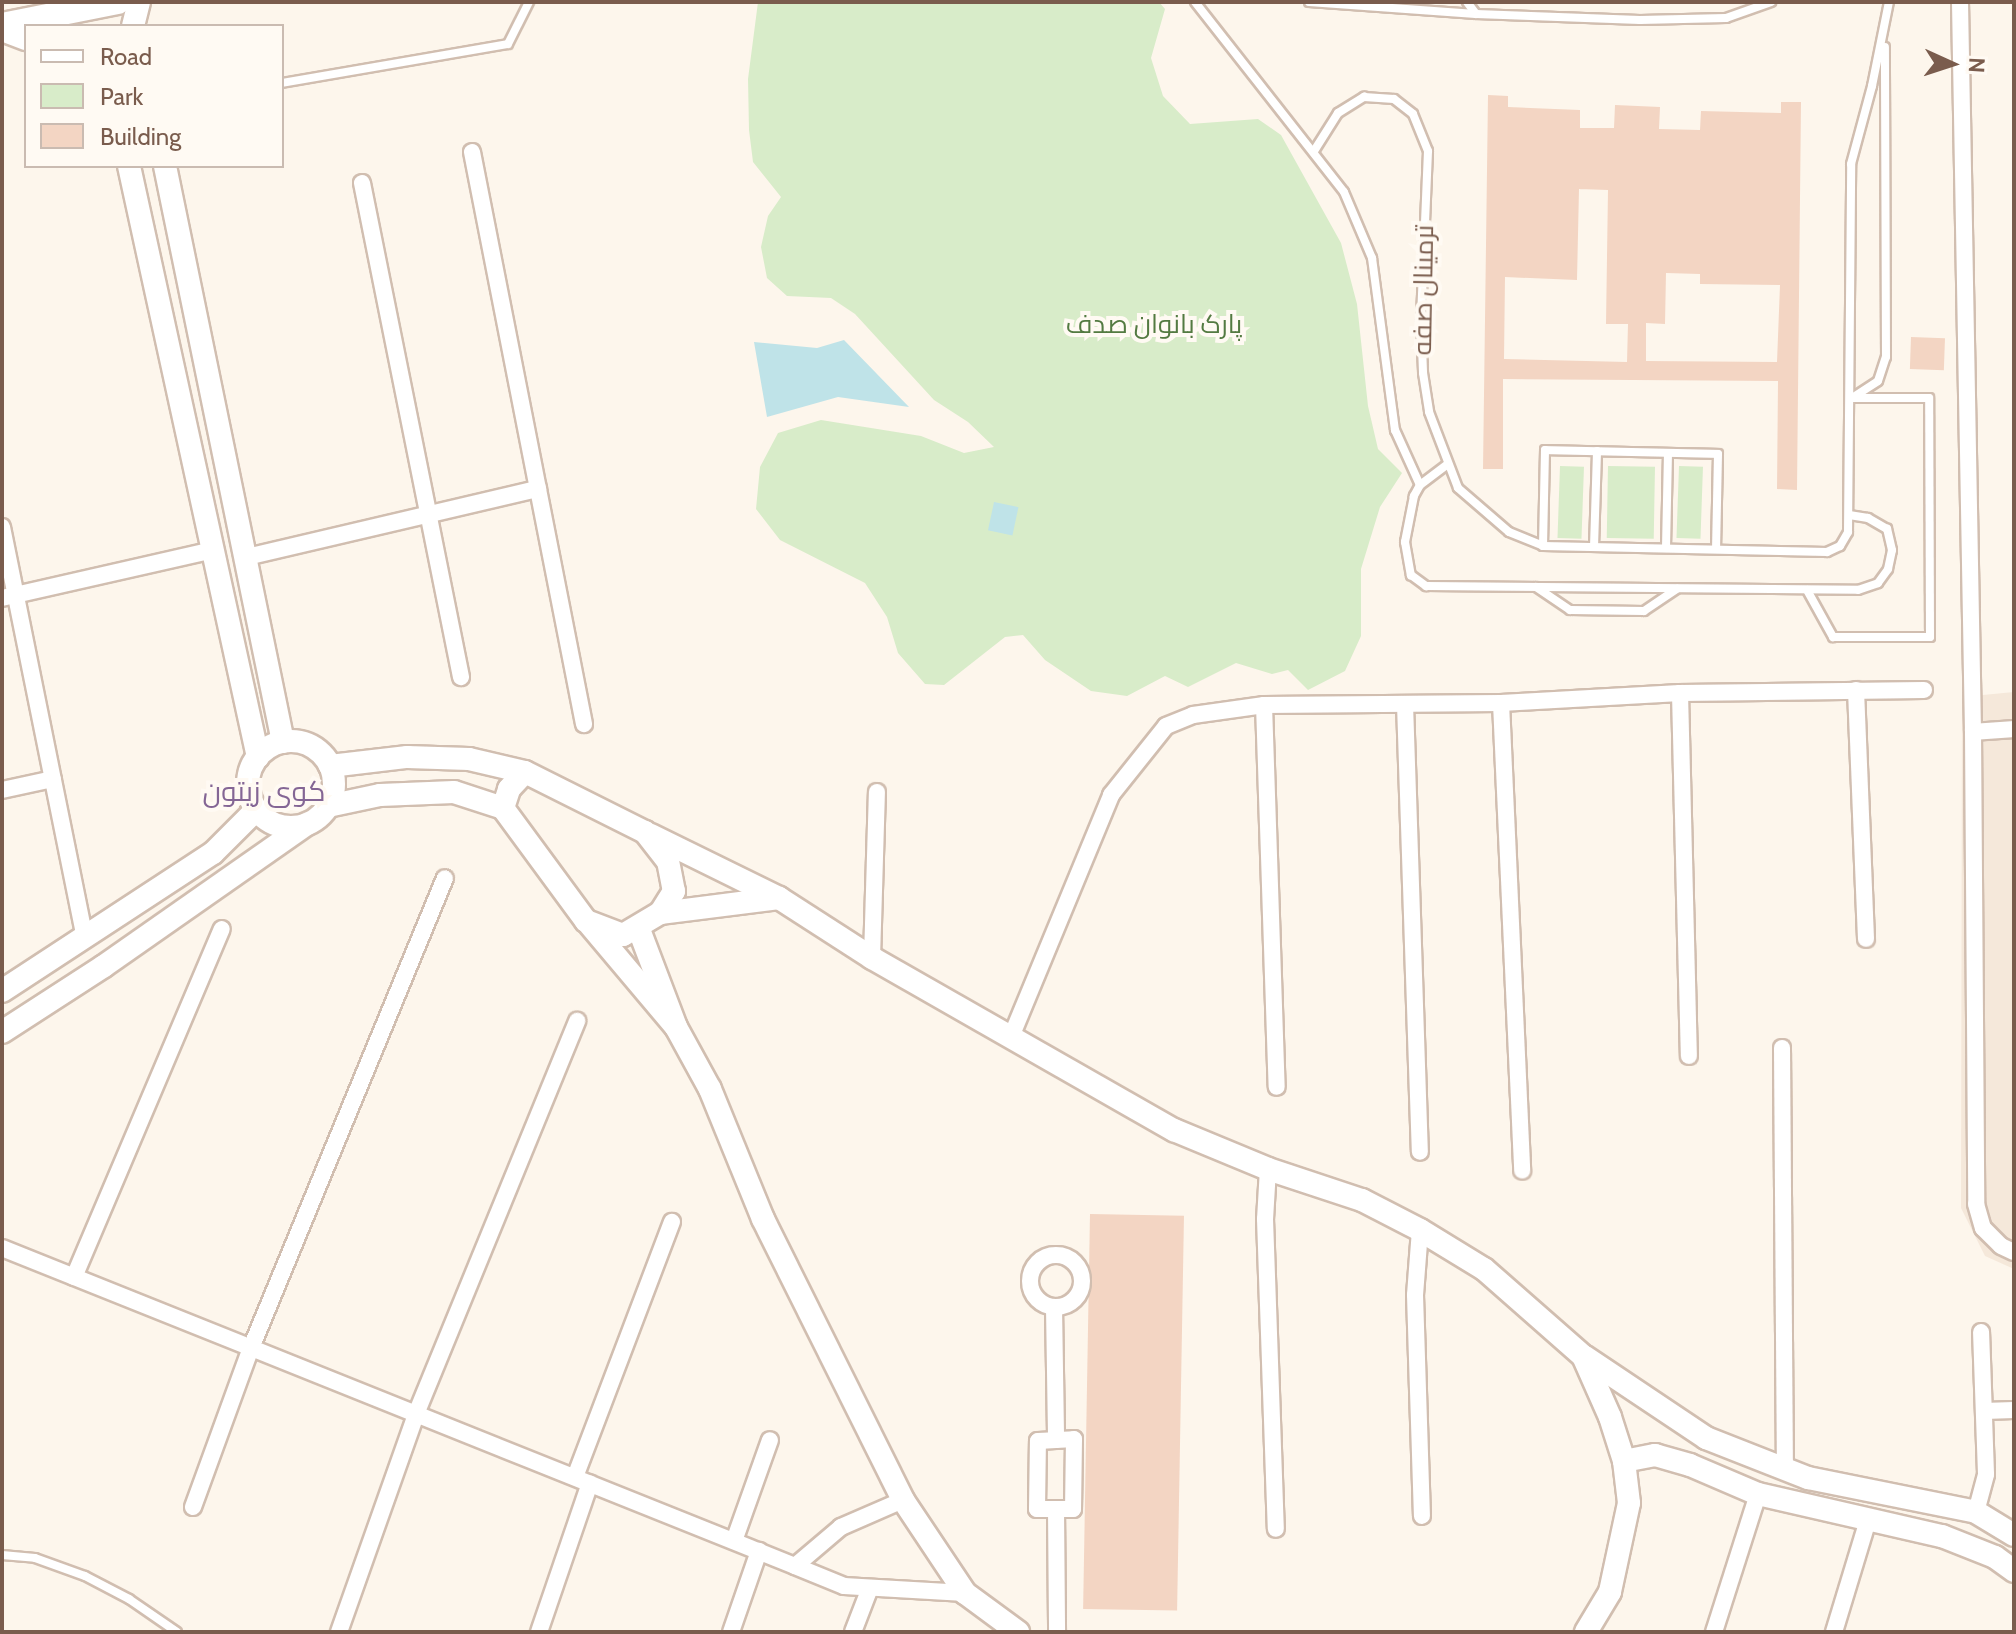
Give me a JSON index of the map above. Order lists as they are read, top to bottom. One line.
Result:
{"streets":{"lane":["ترمینال صفه"]},"districts":["کوی زیتون"],"parks":["پارک بانوان صدف"],"legend":["Road","Park","Building"],"north":"right"}
